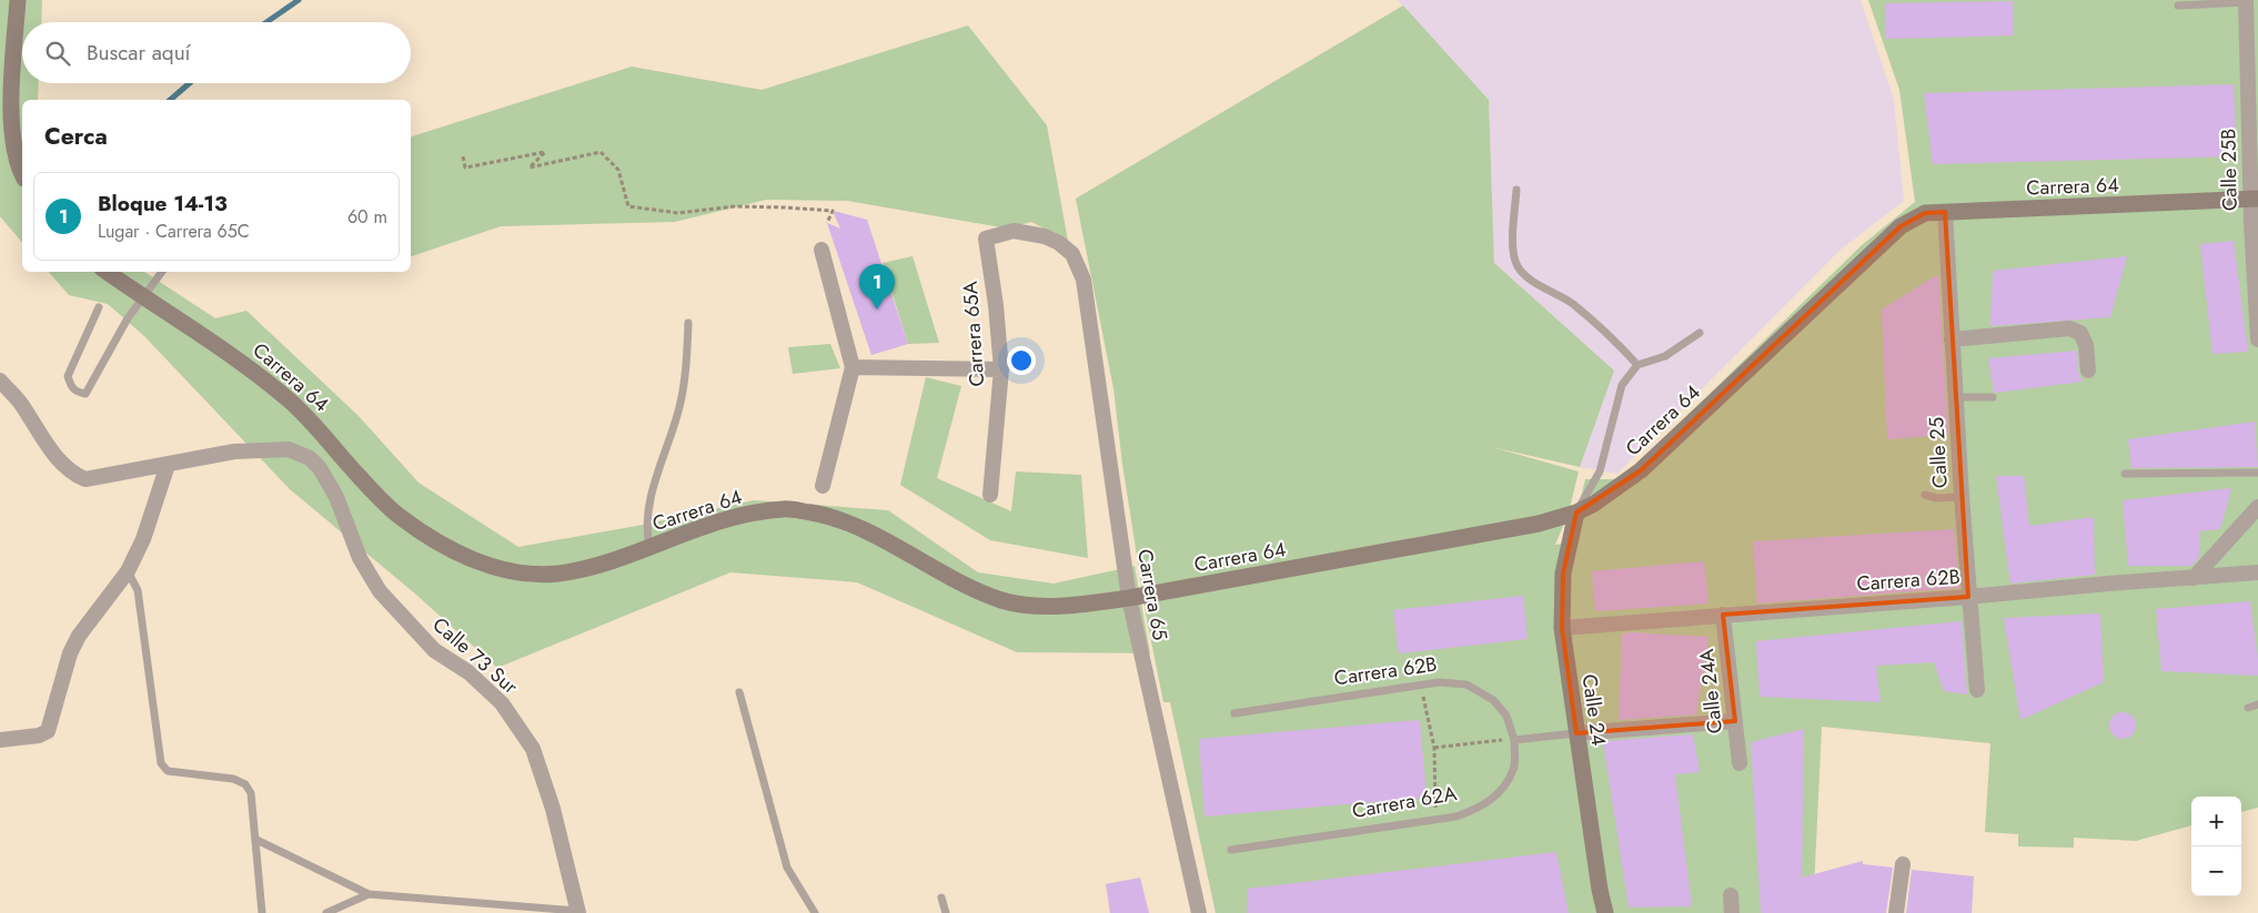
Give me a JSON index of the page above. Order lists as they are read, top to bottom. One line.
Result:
{"streets":{"street":["Calle 25B","Carrera 64","Carrera 65A","Calle 25","Carrera 62B","Carrera 65","Calle 73 Sur","Calle 24A","Calle 24"],"lane":["Carrera 62A"]},"crossings":[["Calle 25B","Carrera 64"],["Carrera 64","Calle 25"],["Carrera 64","Carrera 65"],["Carrera 64","Calle 24"],["Carrera 65A","Carrera 65"],["Calle 25","Carrera 62B"],["Carrera 62B","Calle 24A"],["Carrera 62B","Calle 24"],["Carrera 62B","Carrera 62A"]],"page":{"search":"Buscar aquí","heading":"Cerca","list":[{"mark":"1","name":"Bloque 14-13","note":"Lugar · Carrera 65C","value":"60 m"}],"pins":"1","map_buttons":["+","−"]}}
